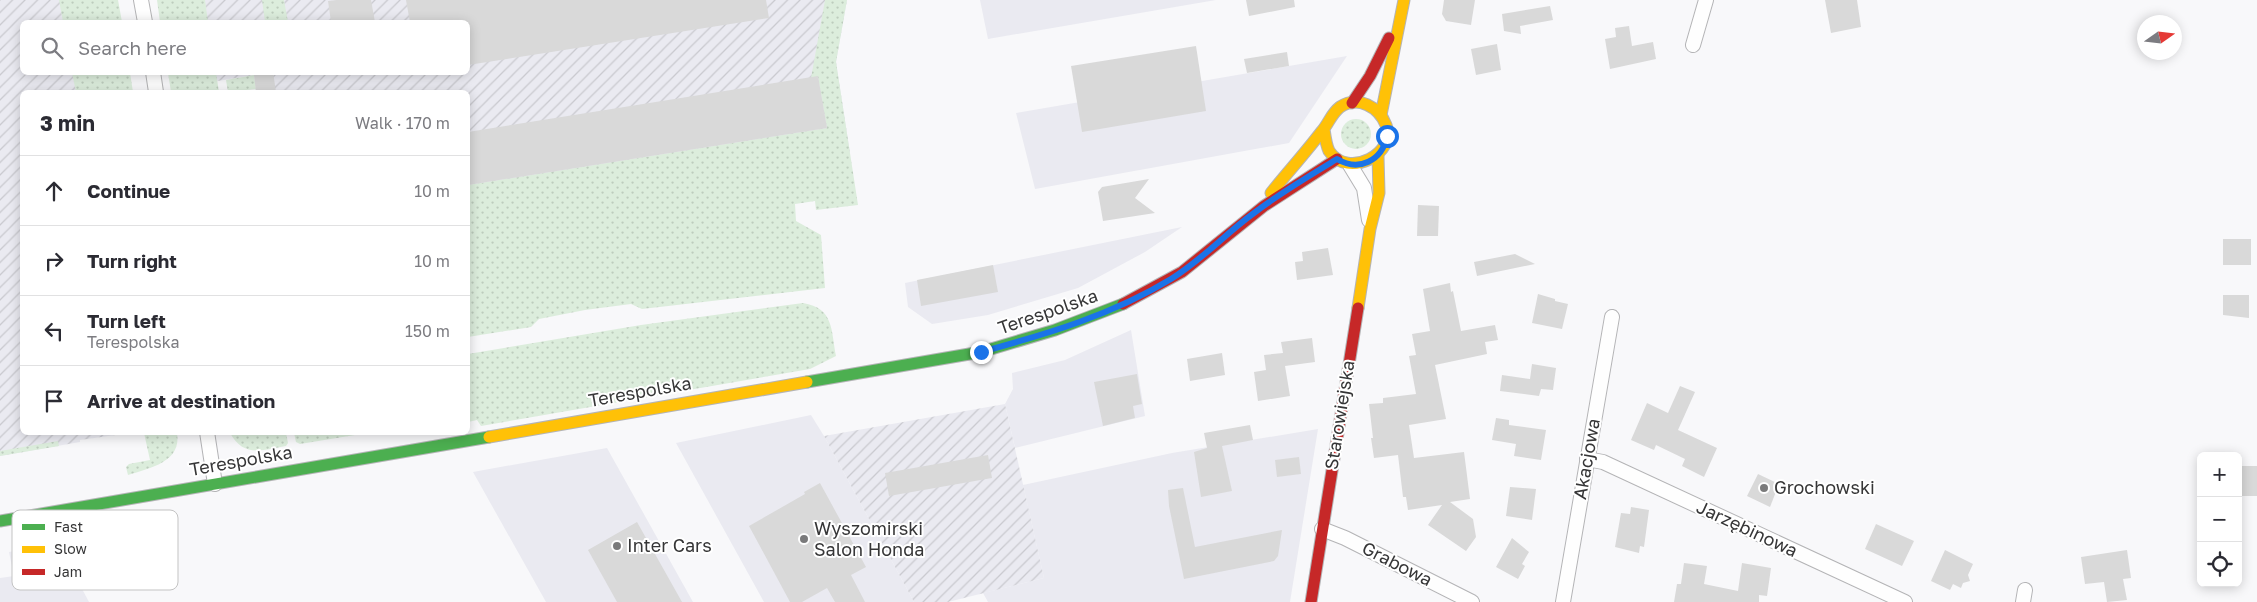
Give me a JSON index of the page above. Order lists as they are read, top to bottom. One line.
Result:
{"streets":{"street":["Terespolska","Starowiejska","Akacjowa","Jarzębinowa","Grabowa"]},"crossings":[["Terespolska","Starowiejska"],["Starowiejska","Grabowa"],["Akacjowa","Jarzębinowa"]],"places":["Grochowski","Wyszomirski Salon Honda","Inter Cars"],"legend":["Fast","Slow","Jam"],"north":"right","page":{"search":"Search here","heading":["3 min","Walk · 170 m"],"list":[["Continue","10 m"],["Turn right","10 m"],["Turn left","Terespolska","150 m"],"Arrive at destination"],"map_buttons":["+","−"]}}
